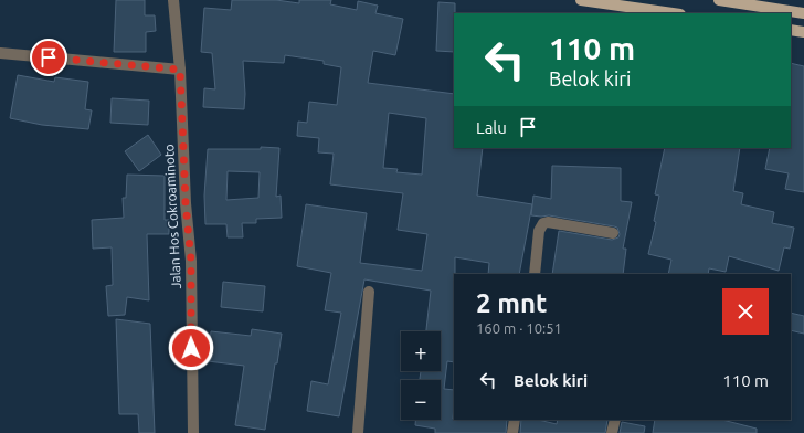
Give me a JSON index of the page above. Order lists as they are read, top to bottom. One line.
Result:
{"streets":{"street":["Jalan Hos Cokroaminoto"]},"page":{"turn":["110 m","Belok kiri"],"then":"Lalu","heading":["2 mnt","160 m · 10:51"],"map_buttons":["+","−"],"list":[{"name":"Belok kiri","value":"110 m"}]}}
